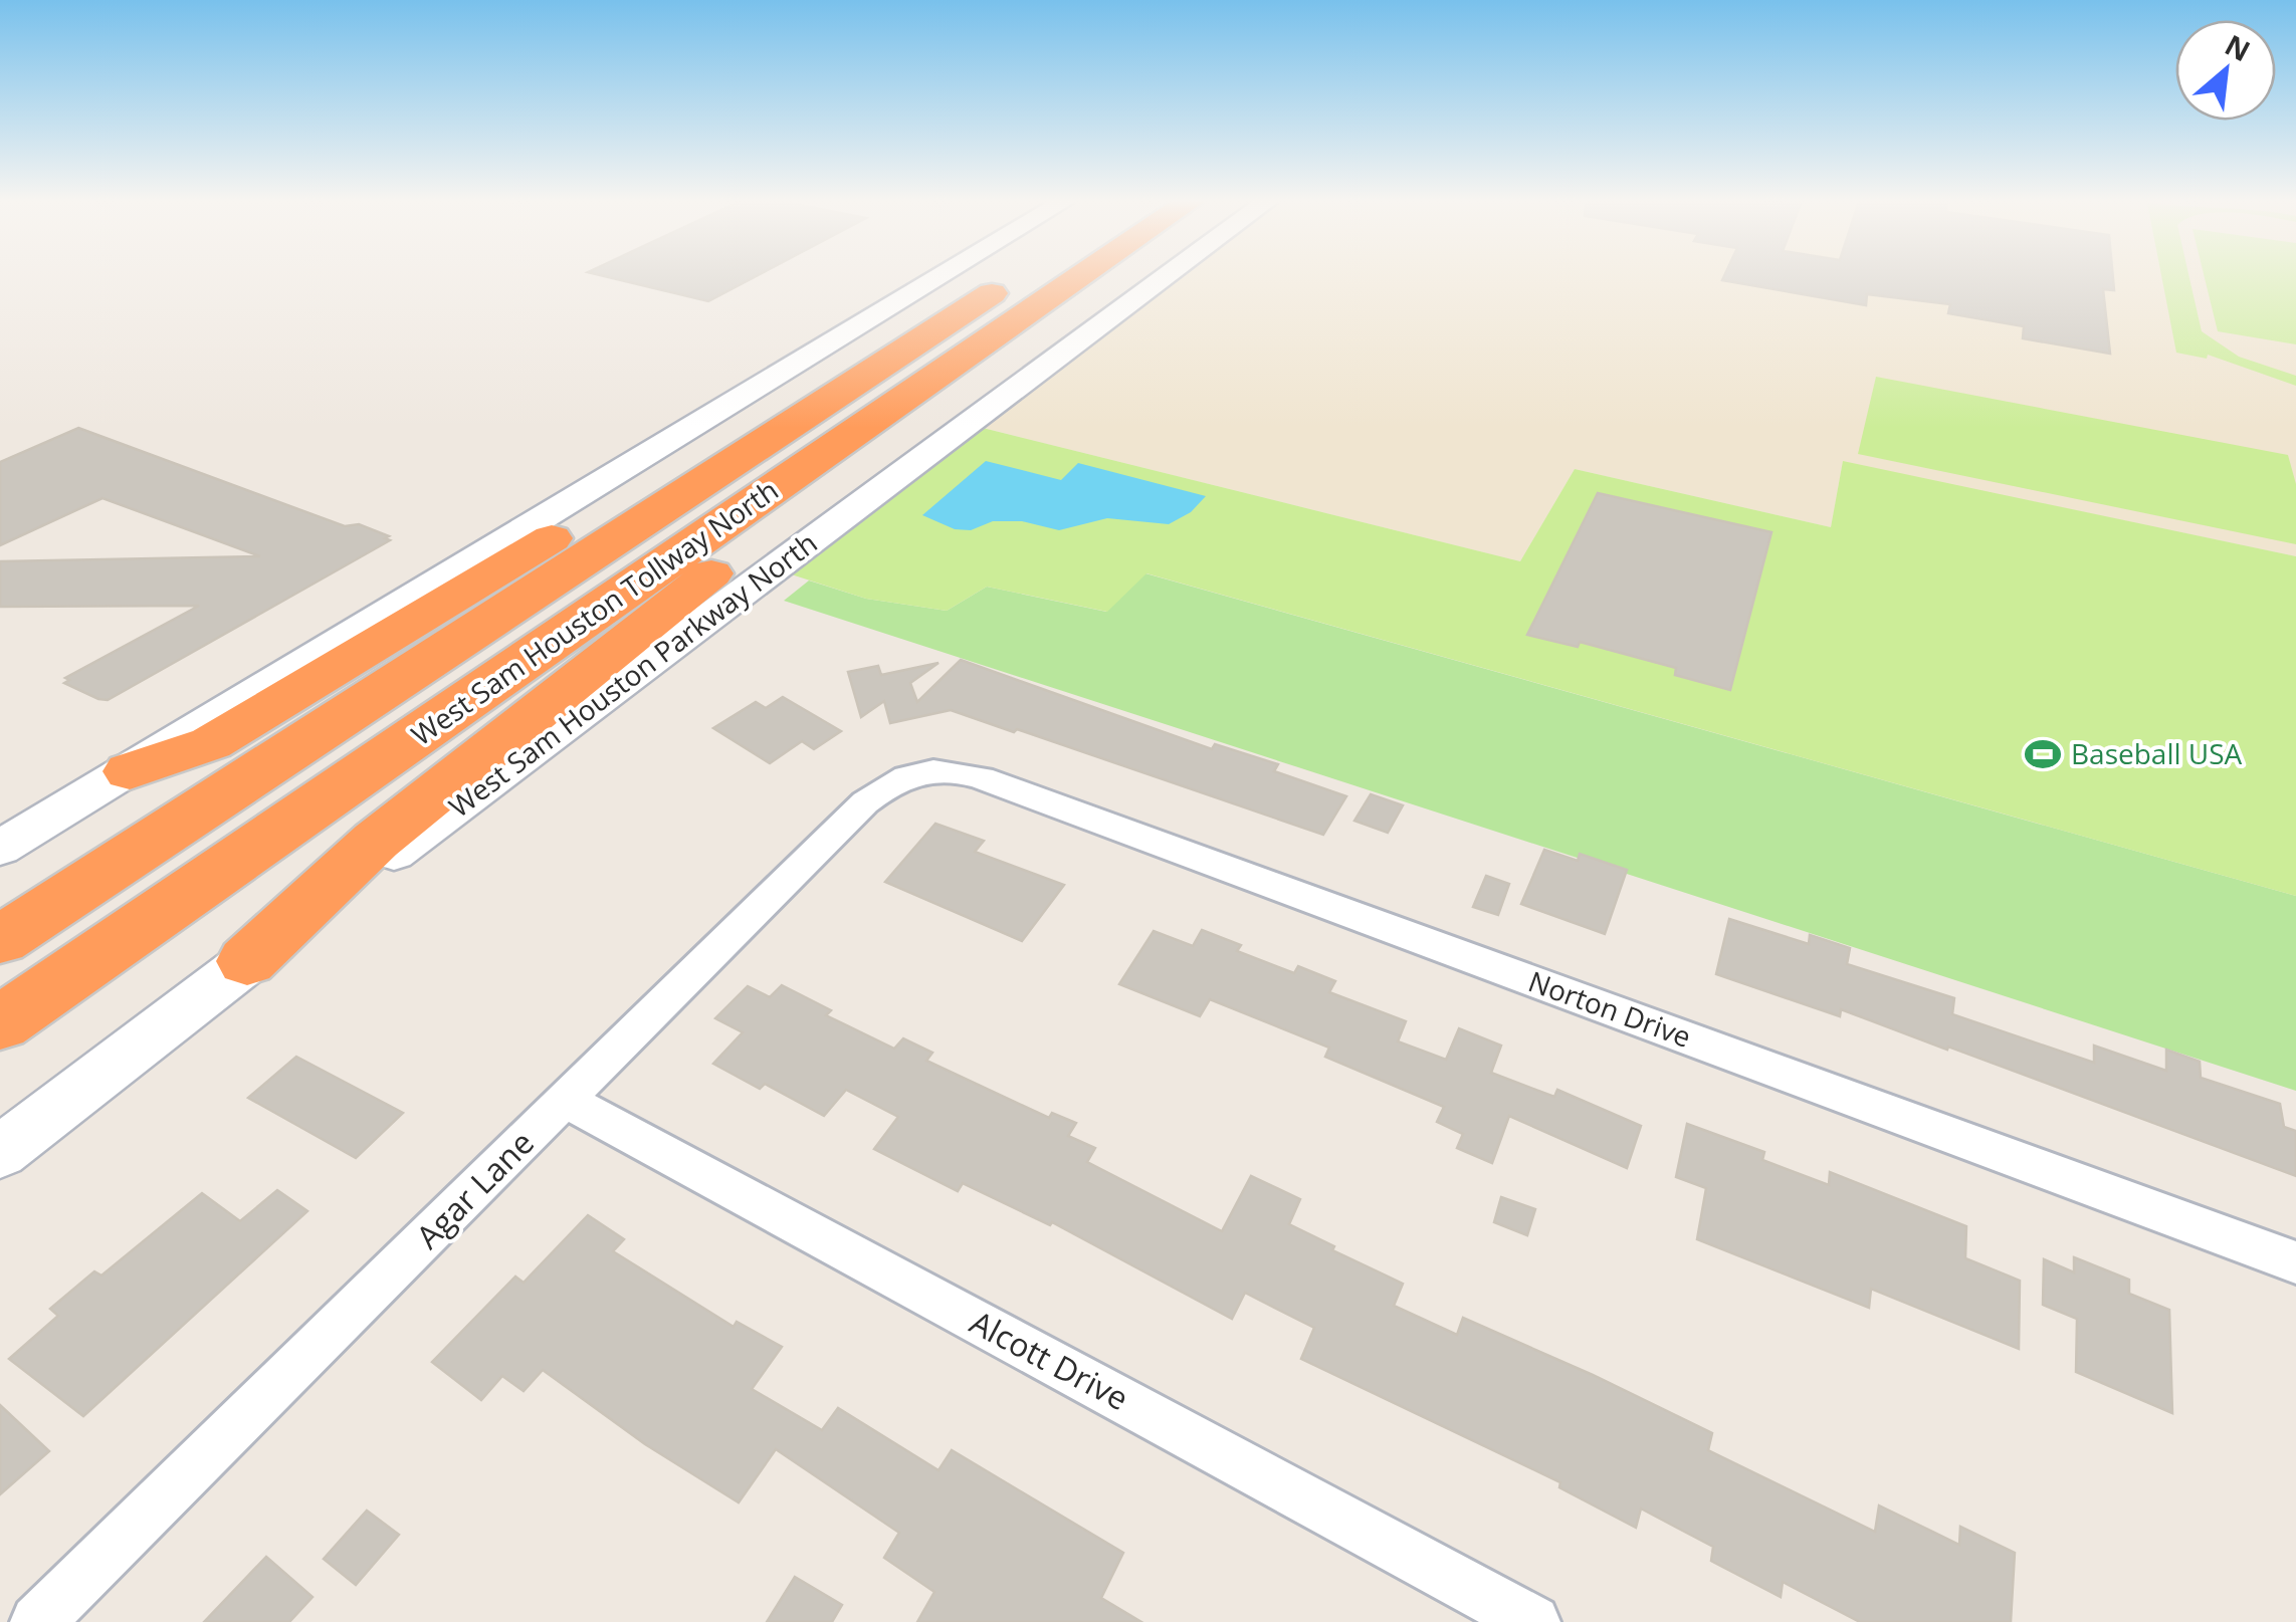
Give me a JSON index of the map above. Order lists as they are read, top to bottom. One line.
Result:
{"streets":{"highway":["West Sam Houston Tollway North"],"main road":["West Sam Houston Parkway North"],"street":["Norton Drive","Agar Lane","Alcott Drive"]},"crossings":[["Norton Drive","Agar Lane"],["Agar Lane","Alcott Drive"]],"places":{"sports":["Baseball USA"]},"north":"top right"}
